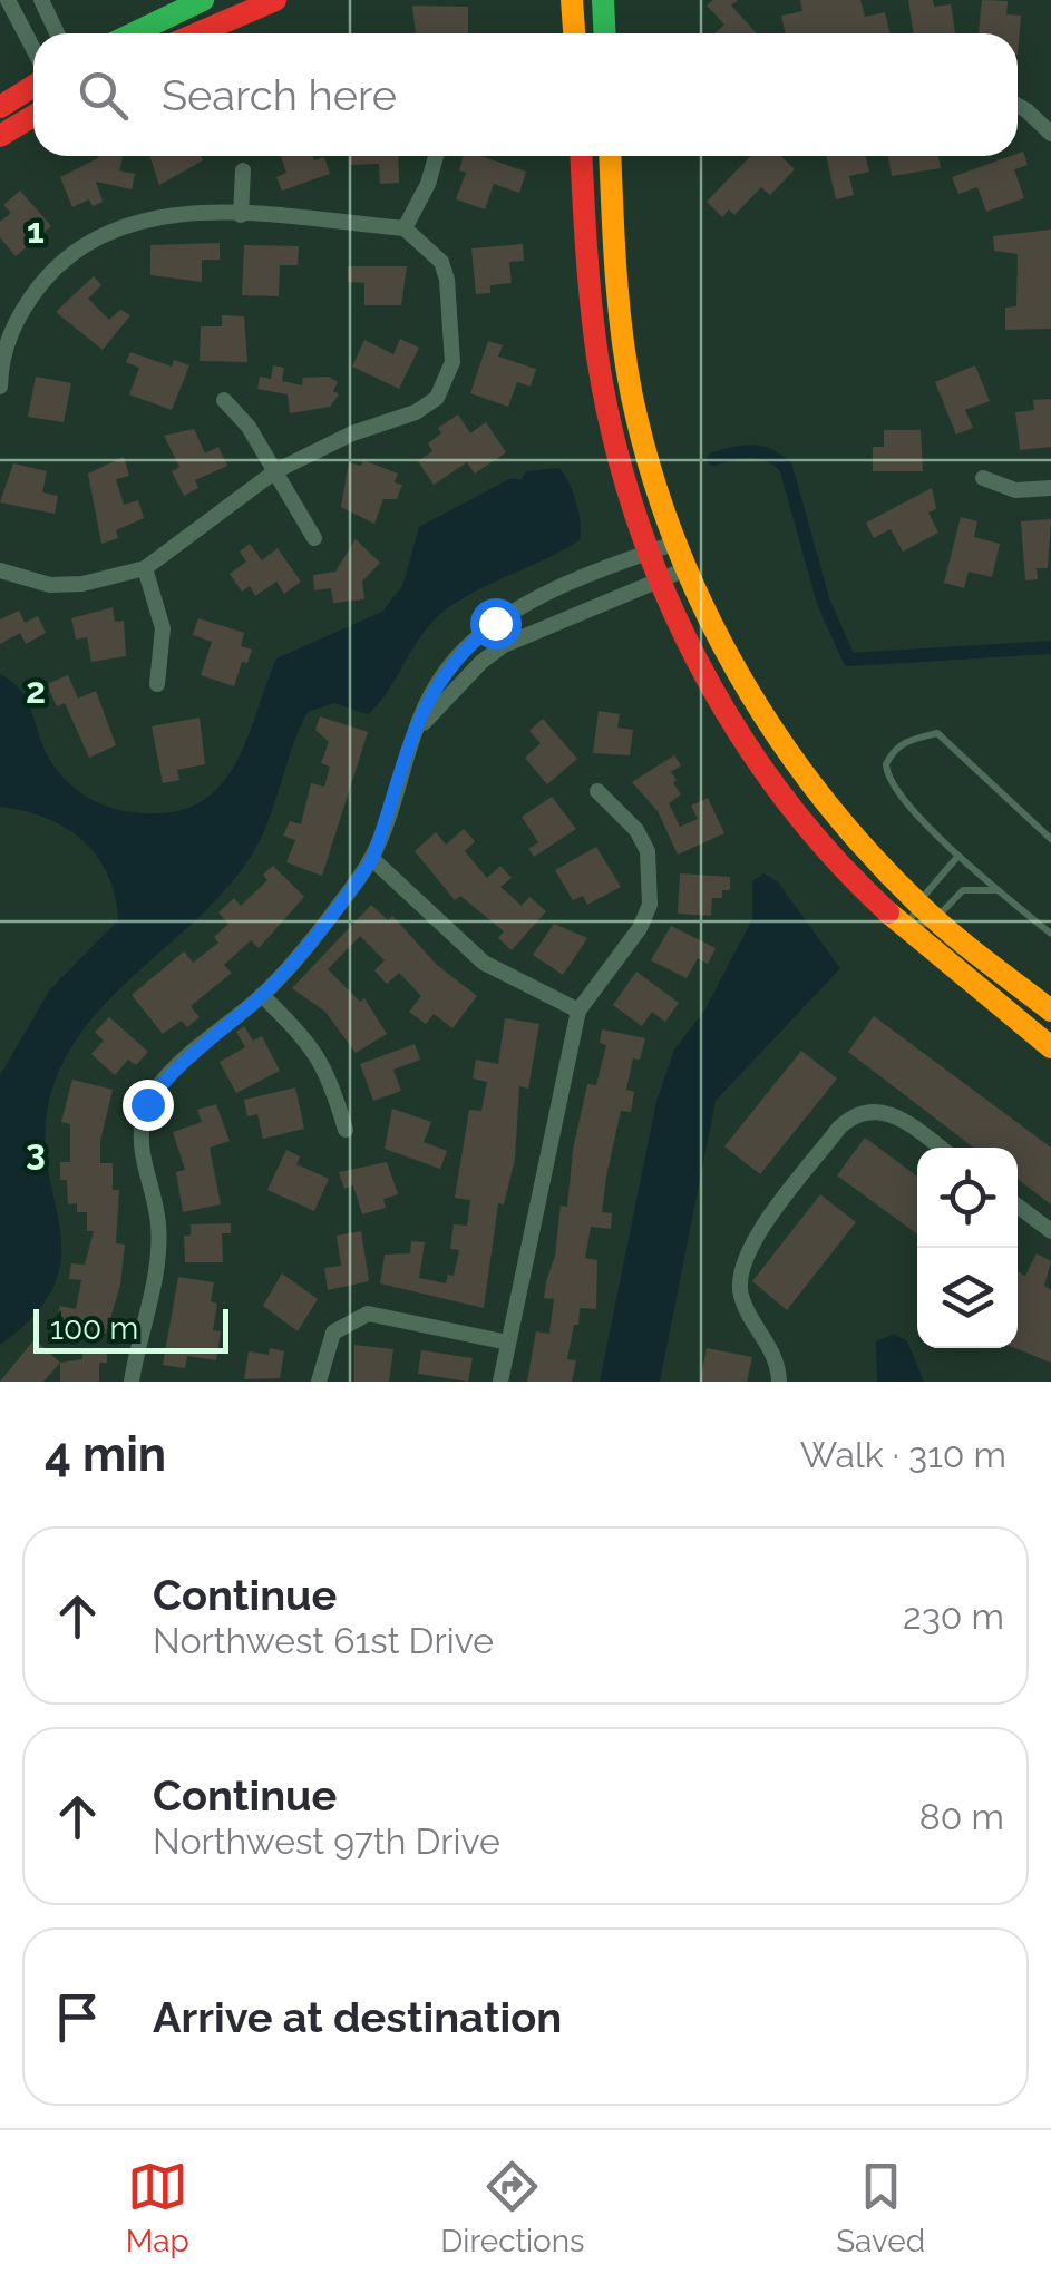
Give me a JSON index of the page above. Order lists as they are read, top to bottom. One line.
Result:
{"scale_bar":"100 m","page":{"search":"Search here","scale":"100 m","heading":["4 min","Walk · 310 m"],"list":[["Continue","Northwest 61st Drive","230 m"],["Continue","Northwest 97th Drive","80 m"],"Arrive at destination"],"nav":["Map","Directions","Saved"]},"grid":{"rows":["1","2","3"]}}
